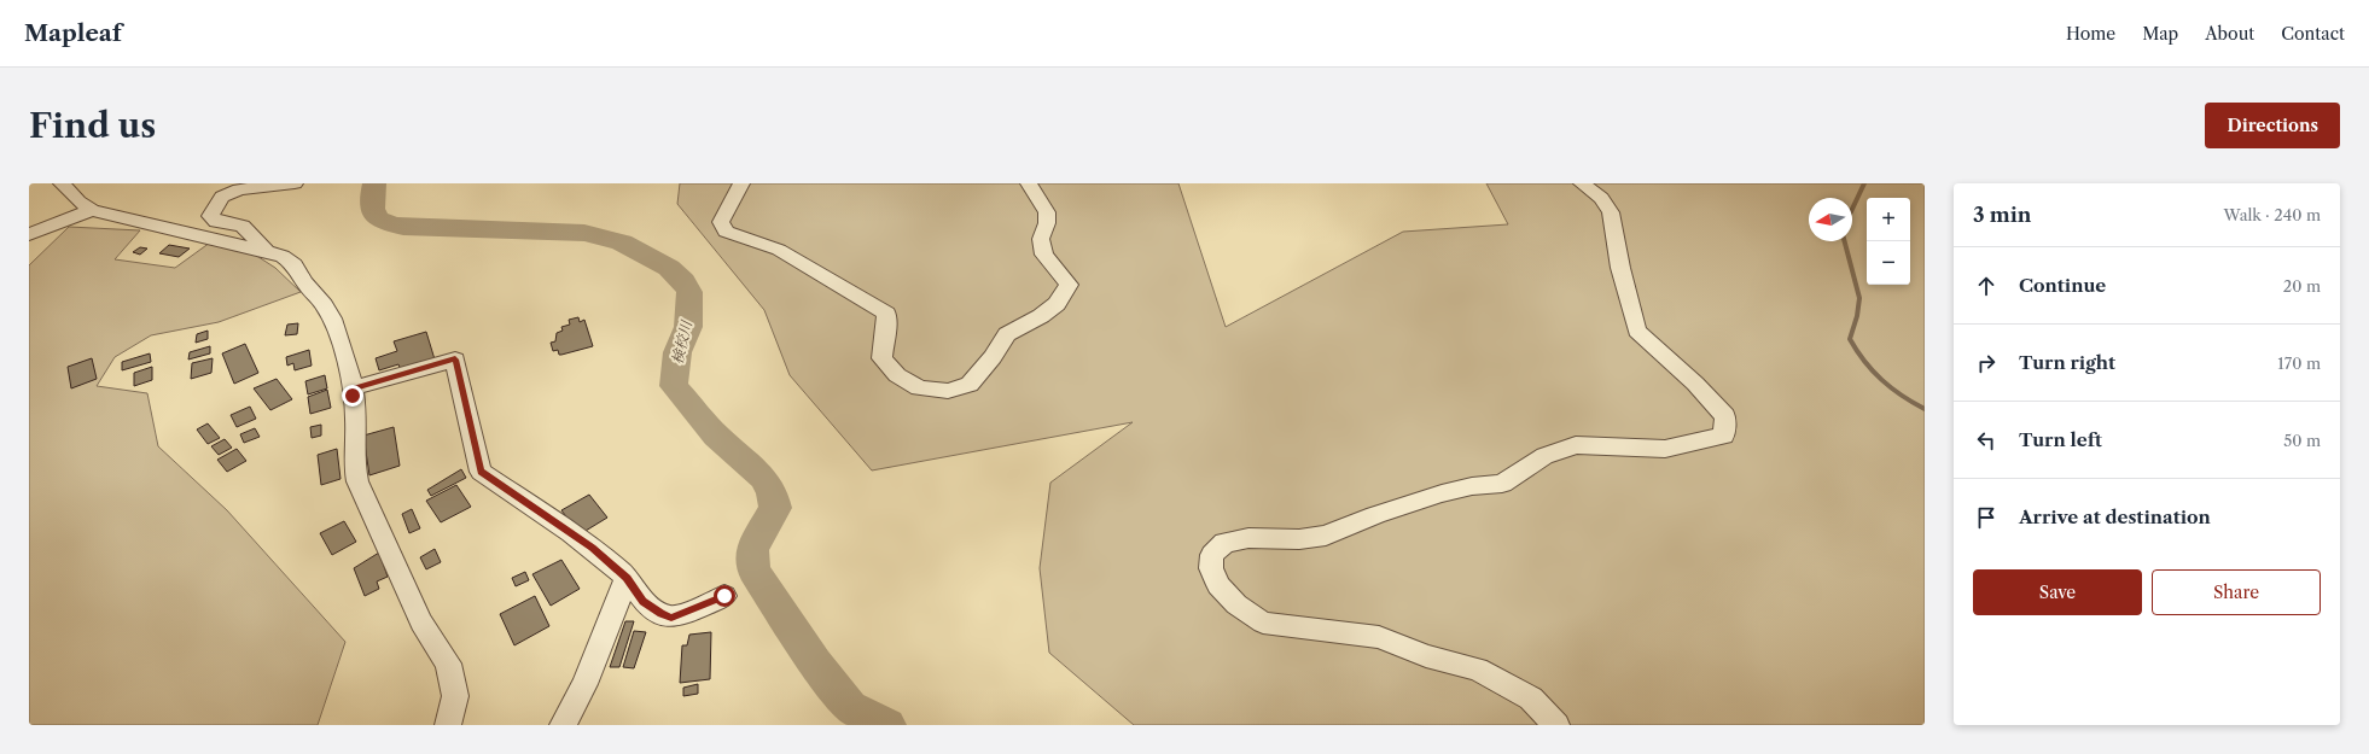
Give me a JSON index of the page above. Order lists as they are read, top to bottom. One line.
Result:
{"water":["検校川"],"north":"left","page":{"header":"Mapleaf","nav":["Home","Map","About","Contact"],"buttons":["Directions",["Save","Share"]],"title":"Find us","heading":["3 min","Walk · 240 m"],"map_buttons":["+","−"],"list":[["Continue","20 m"],["Turn right","170 m"],["Turn left","50 m"],"Arrive at destination"]}}
